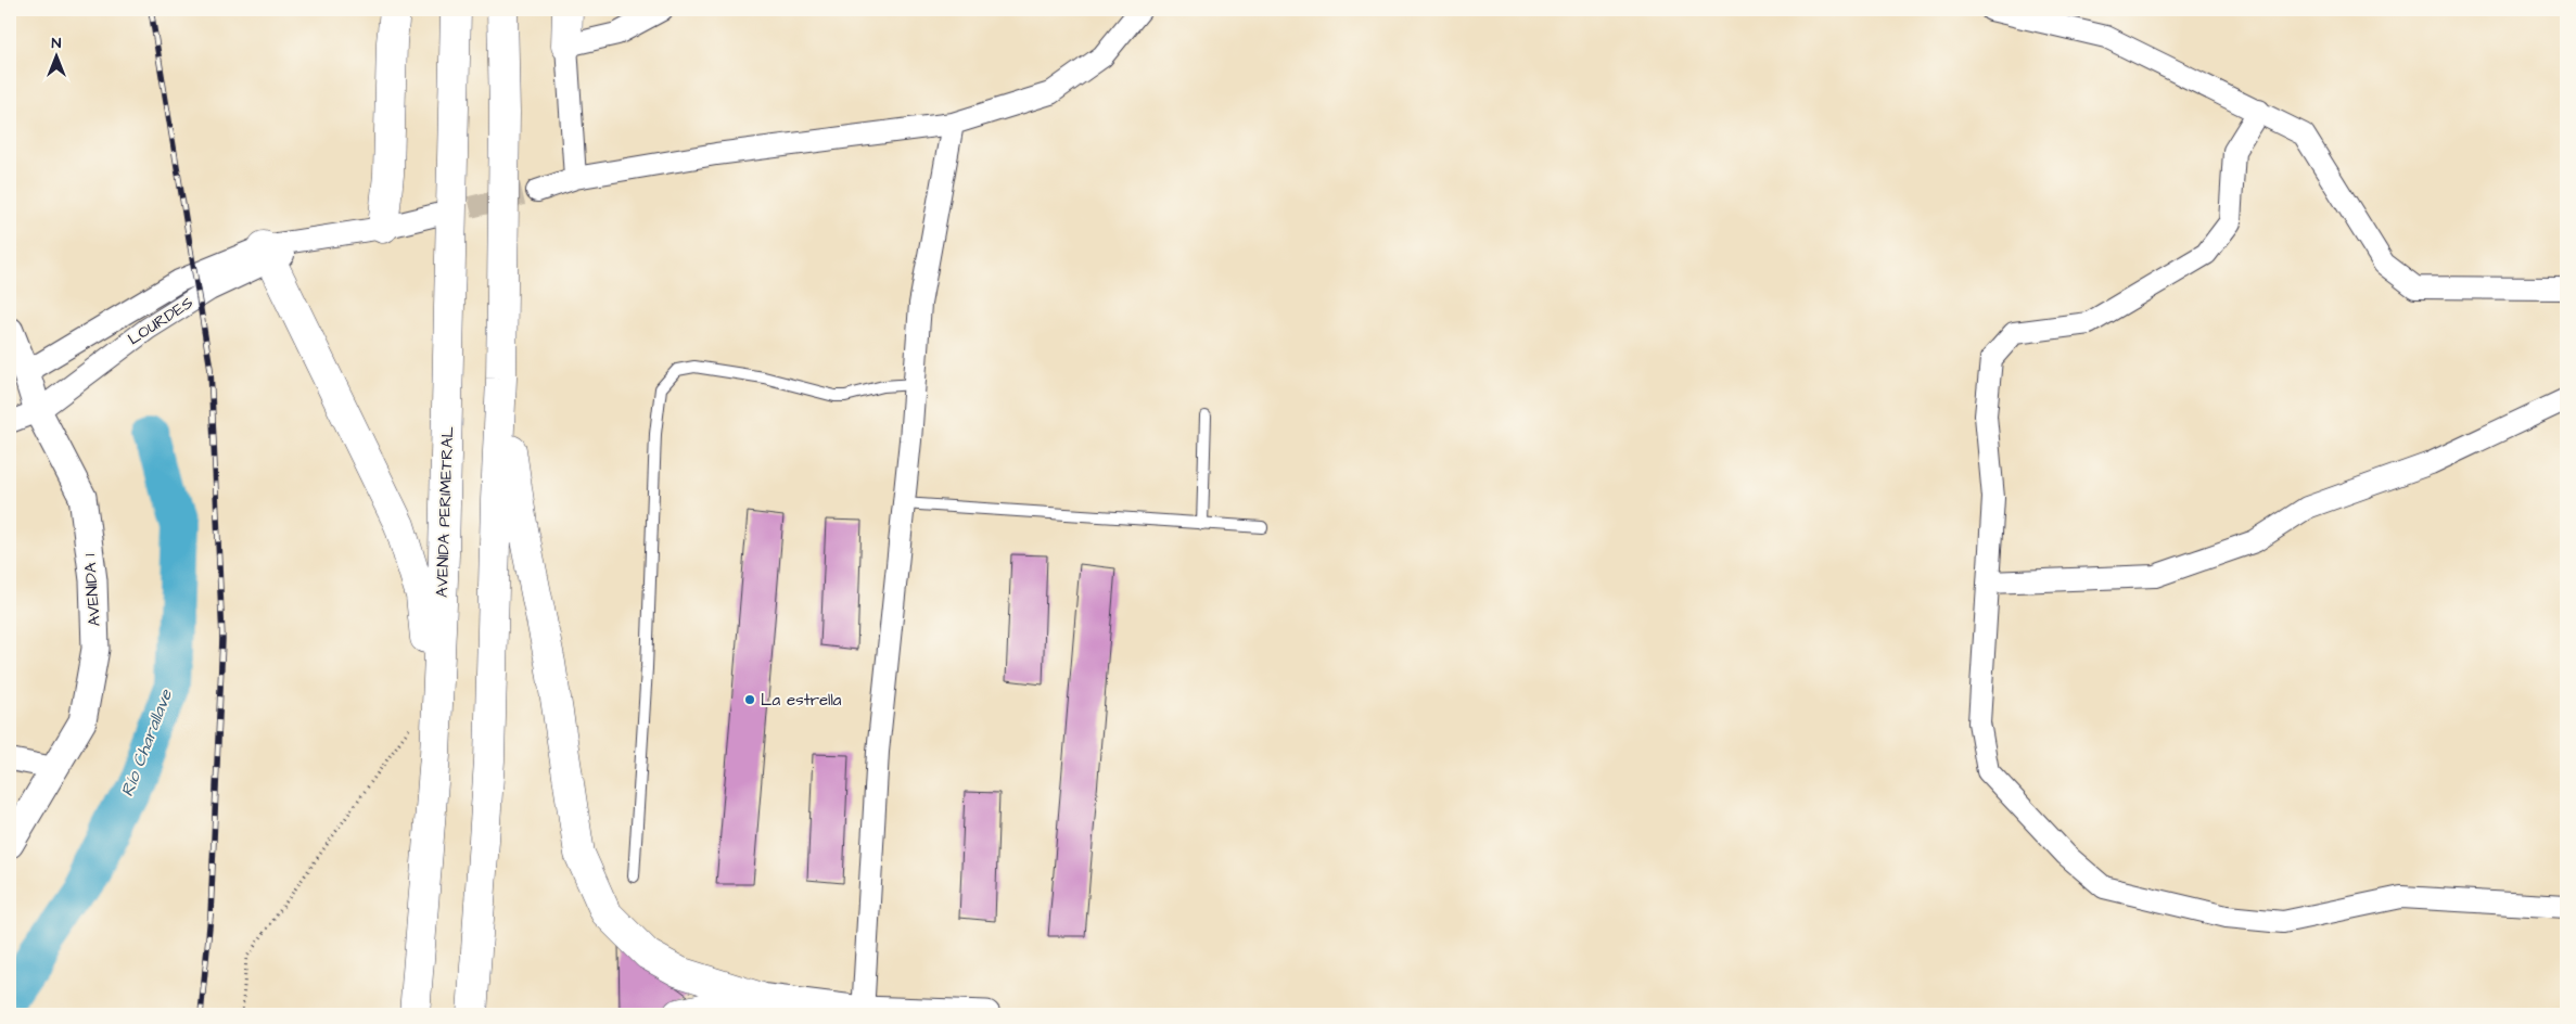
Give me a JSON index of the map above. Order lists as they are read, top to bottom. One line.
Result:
{"streets":{"highway":["AVENIDA PERIMETRAL"],"street":["LOURDES","AVENIDA 1"]},"crossings":[["LOURDES","AVENIDA 1"]],"water":["Río Charallave"],"places":["La estrella"],"north":"top"}
